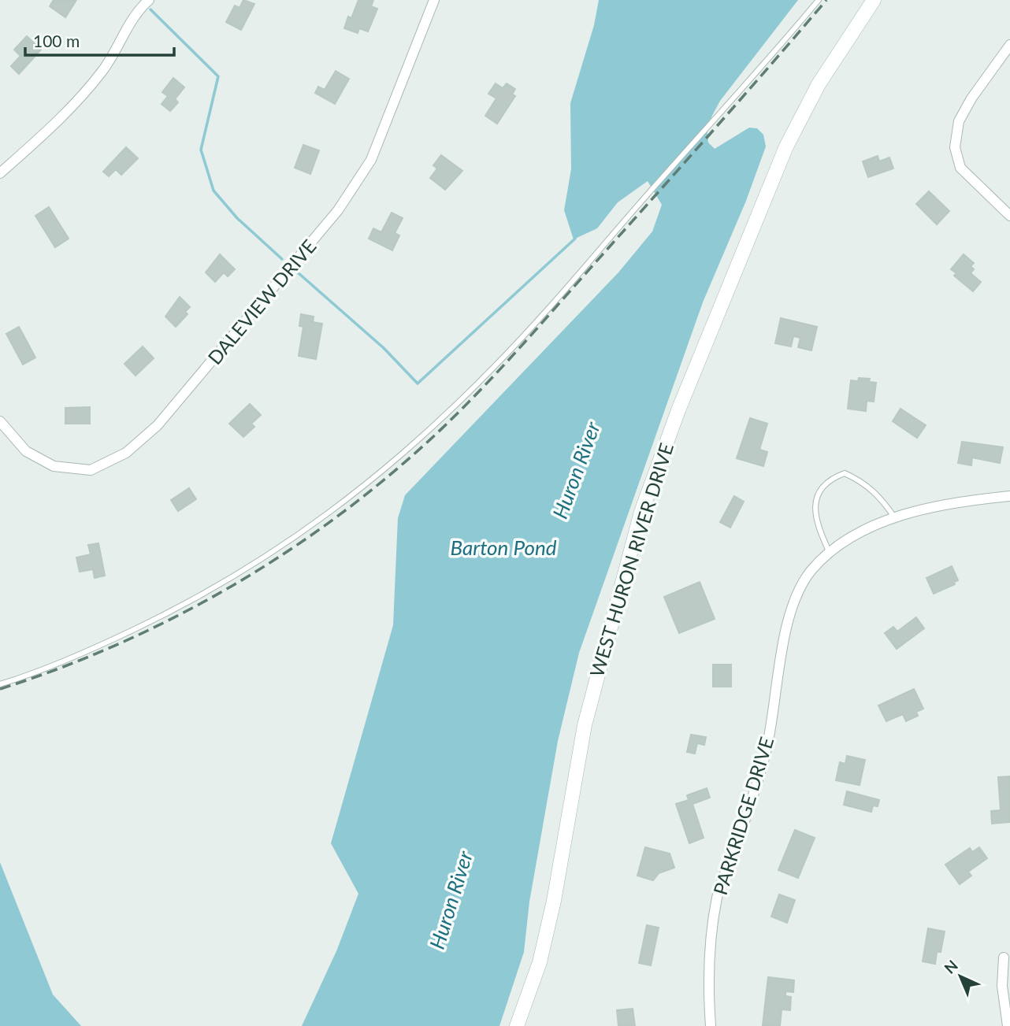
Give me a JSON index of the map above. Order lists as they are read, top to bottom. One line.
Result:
{"streets":{"street":["DALEVIEW DRIVE","WEST HURON RIVER DRIVE","PARKRIDGE DRIVE"]},"water":["Huron River","Barton Pond"],"scale_bar":"100 m","north":"top left"}
